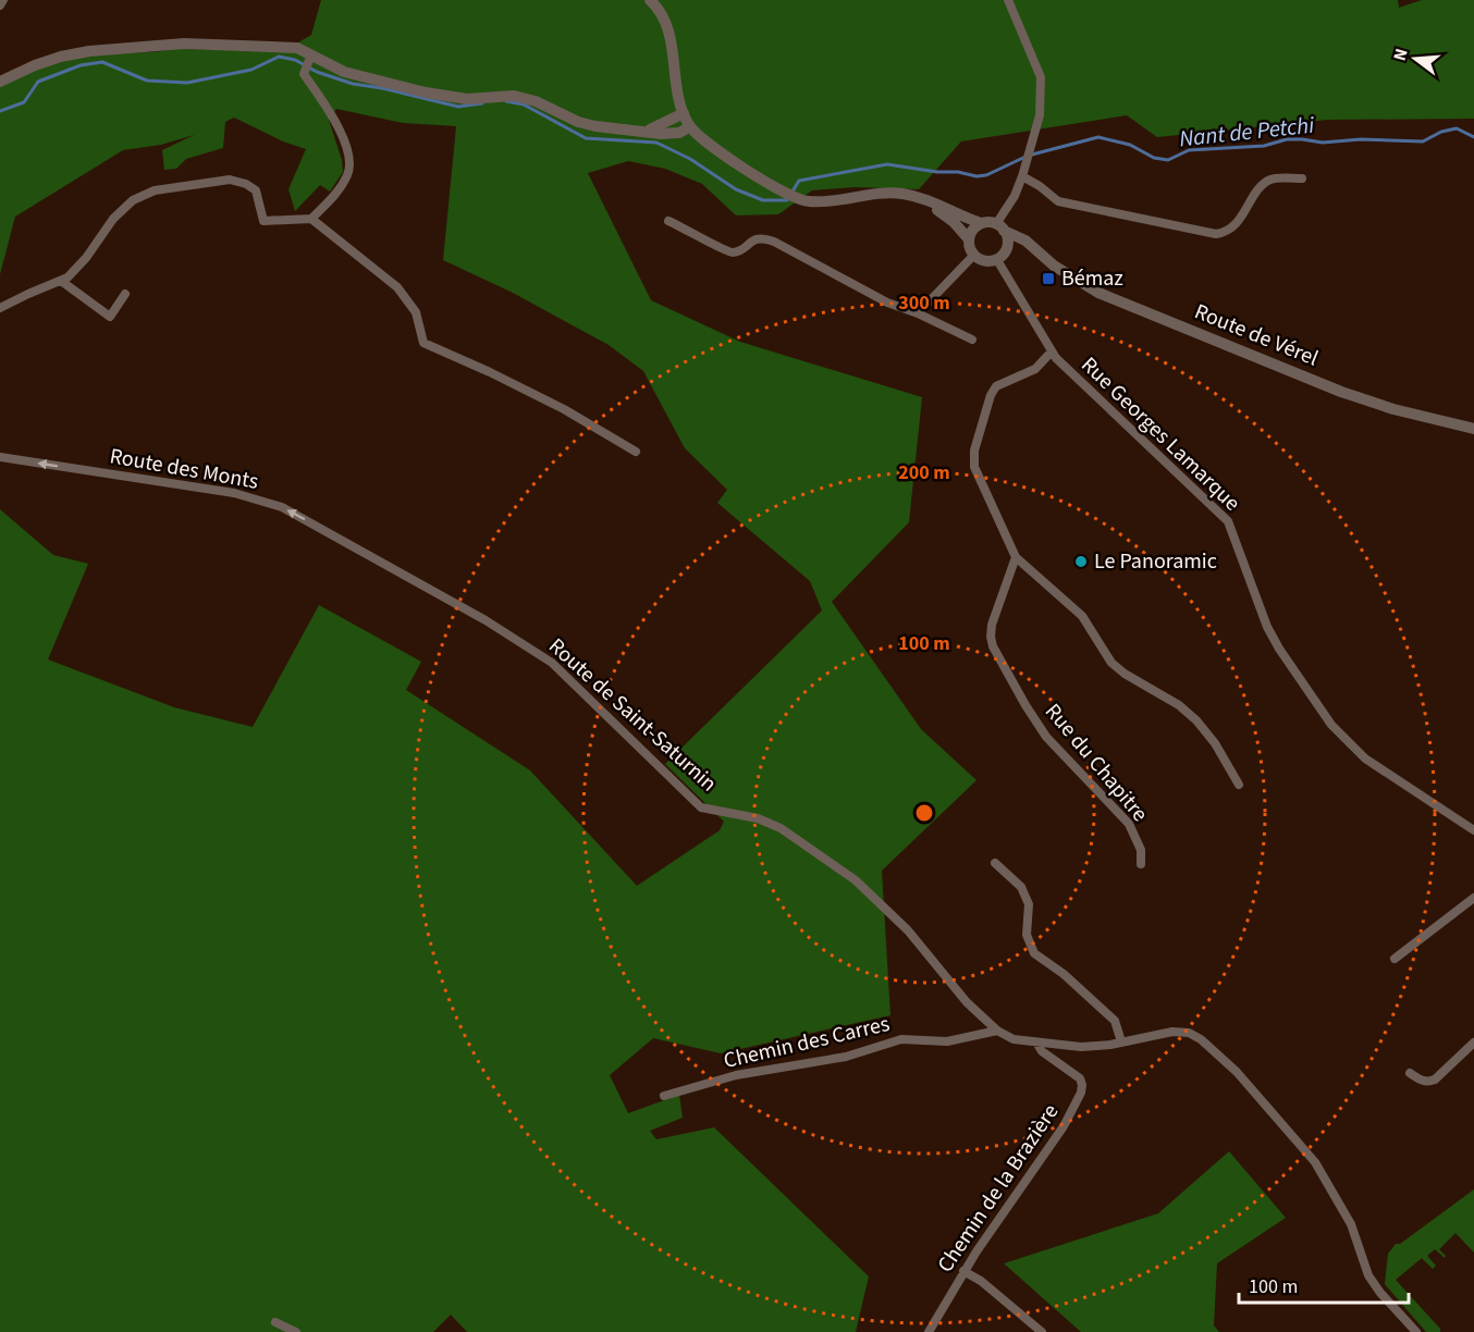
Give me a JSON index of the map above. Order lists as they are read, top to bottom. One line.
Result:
{"streets":{"street":["Route de Vérel","Rue Georges Lamarque","Route des Monts","Route de Saint-Saturnin","Rue du Chapitre","Chemin des Carres","Chemin de la Brazière"]},"crossings":[["Route de Vérel","Rue Georges Lamarque"],["Route des Monts","Route de Saint-Saturnin"],["Route de Saint-Saturnin","Chemin des Carres"],["Route de Saint-Saturnin","Chemin de la Brazière"]],"one_way":["Route des Monts"],"water":["Nant de Petchi"],"places":{"transit":["Bémaz"],"other":["Le Panoramic"]},"scale_bar":"100 m","north":"left","rings":["300 m","200 m","100 m"]}
